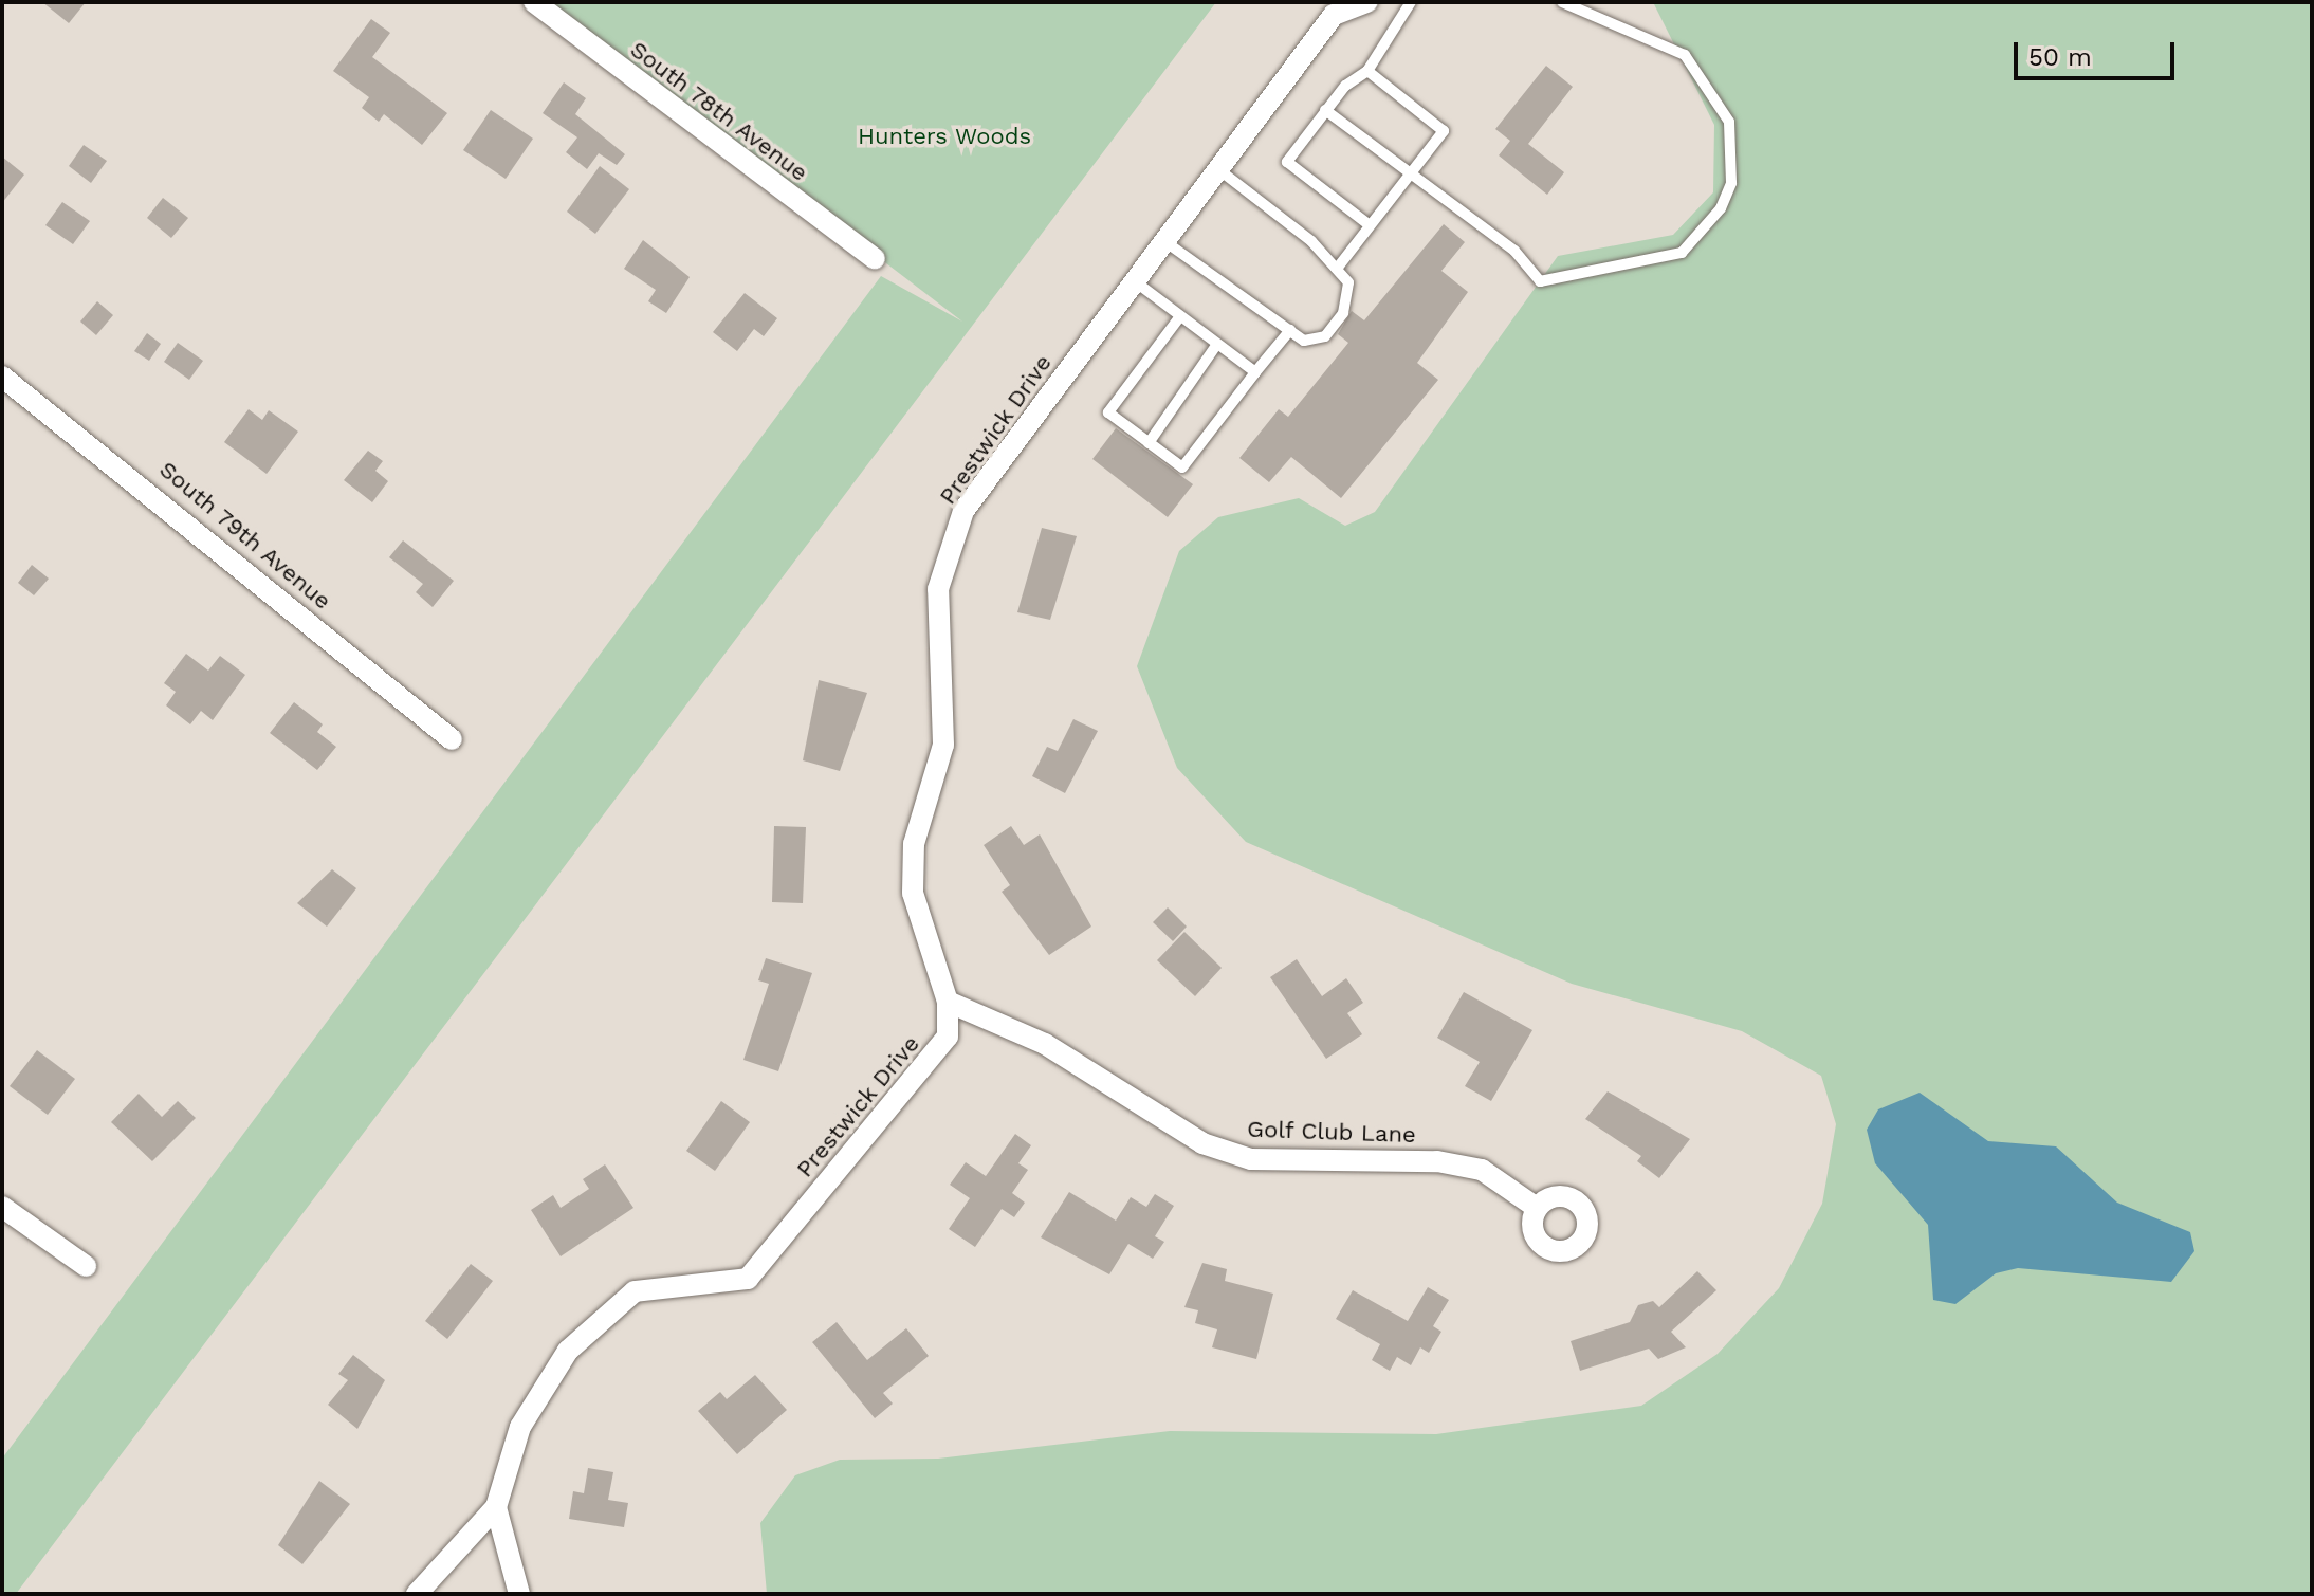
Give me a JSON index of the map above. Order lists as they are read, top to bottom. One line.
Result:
{"streets":{"street":["South 78th Avenue","Prestwick Drive","South 79th Avenue","Golf Club Lane"]},"crossings":[["Prestwick Drive","Golf Club Lane"]],"parks":["Hunters Woods"],"scale_bar":"50 m"}
